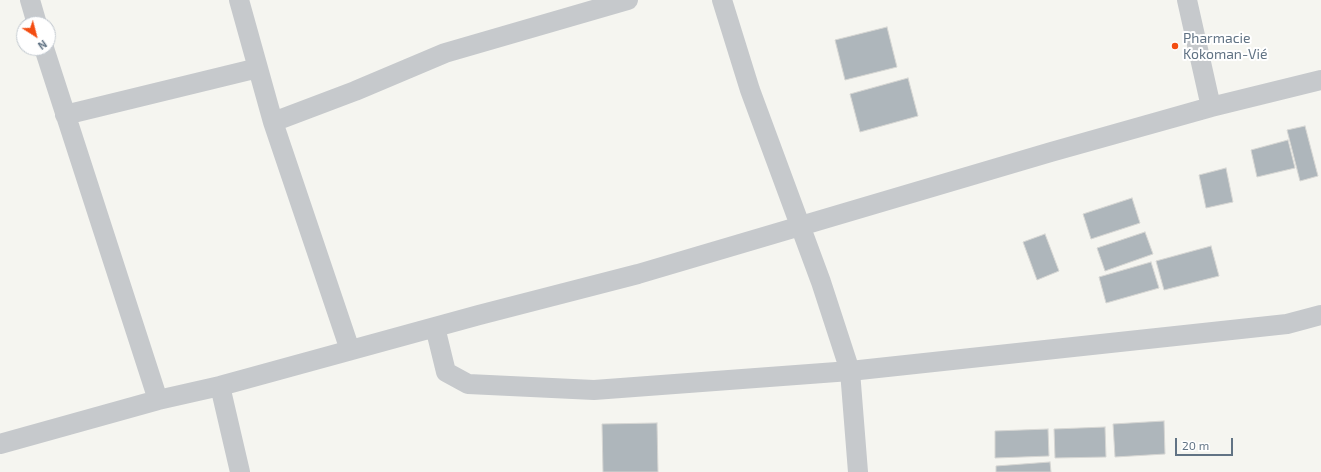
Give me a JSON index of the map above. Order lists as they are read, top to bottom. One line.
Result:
{"places":["Pharmacie Kokoman-Vié"],"scale_bar":"20 m","north":"bottom right"}
